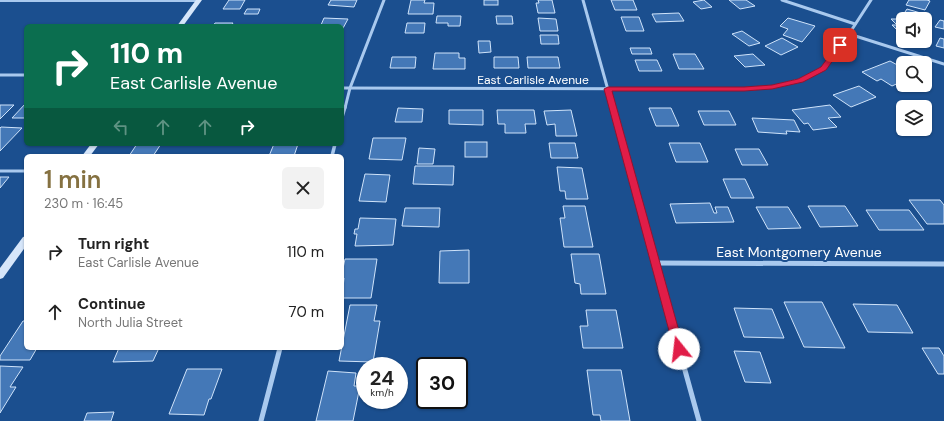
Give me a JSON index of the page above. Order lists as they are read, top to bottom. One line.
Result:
{"streets":{"street":["East Carlisle Avenue","East Montgomery Avenue"]},"page":{"turn":["110 m","East Carlisle Avenue"],"heading":["1 min","230 m · 16:45"],"list":[{"name":"Turn right","note":"East Carlisle Avenue","value":"110 m"},{"name":"Continue","note":"North Julia Street","value":"70 m"}],"speed":"24 km/h","limit":"30"}}
